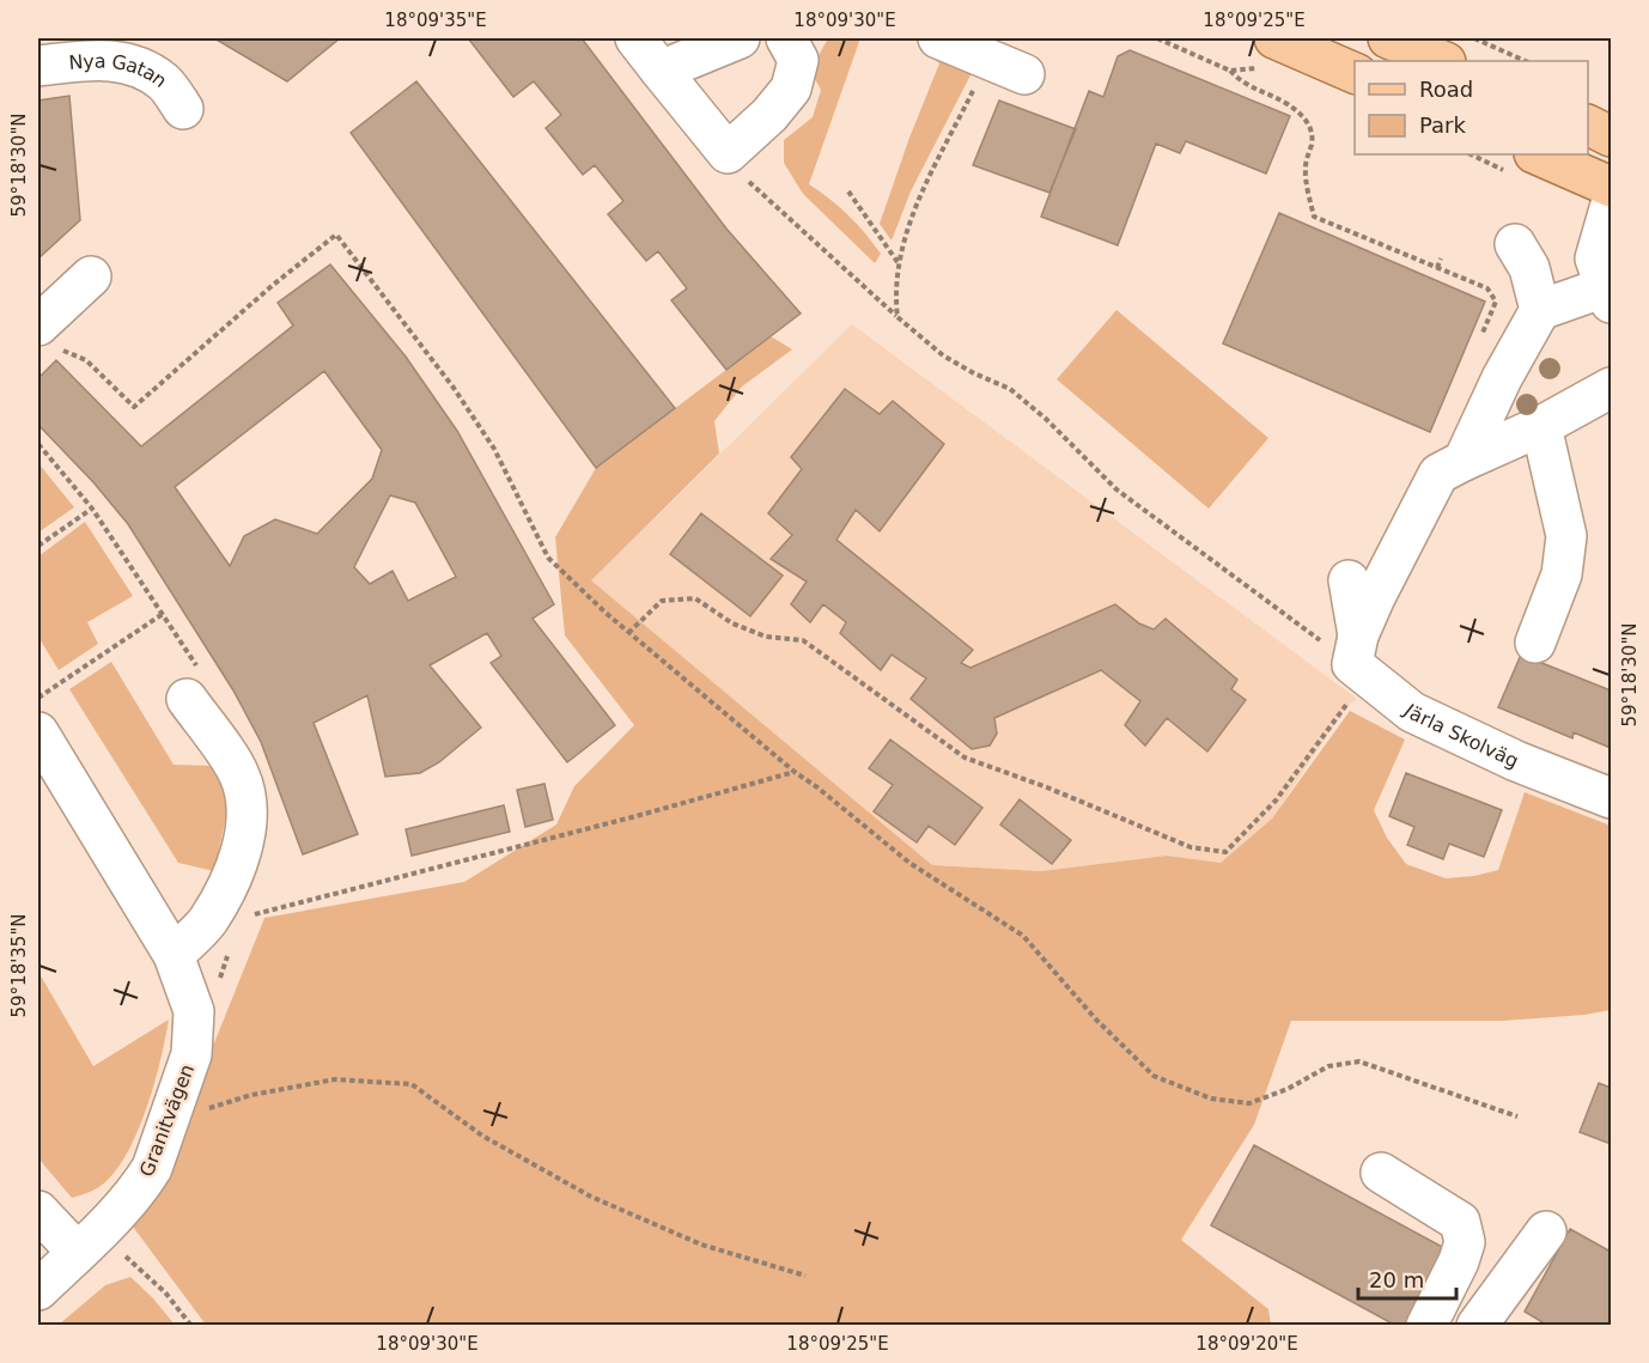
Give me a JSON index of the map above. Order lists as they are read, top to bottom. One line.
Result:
{"streets":{"street":["Nya Gatan","Järla Skolväg","Granitvägen"]},"legend":["Road","Park"],"scale_bar":"20 m","coordinates":["18°09'35\"E","18°09'30\"E","18°09'25\"E","59°18'30\"N","59°18'35\"N","18°09'20\"E"]}
